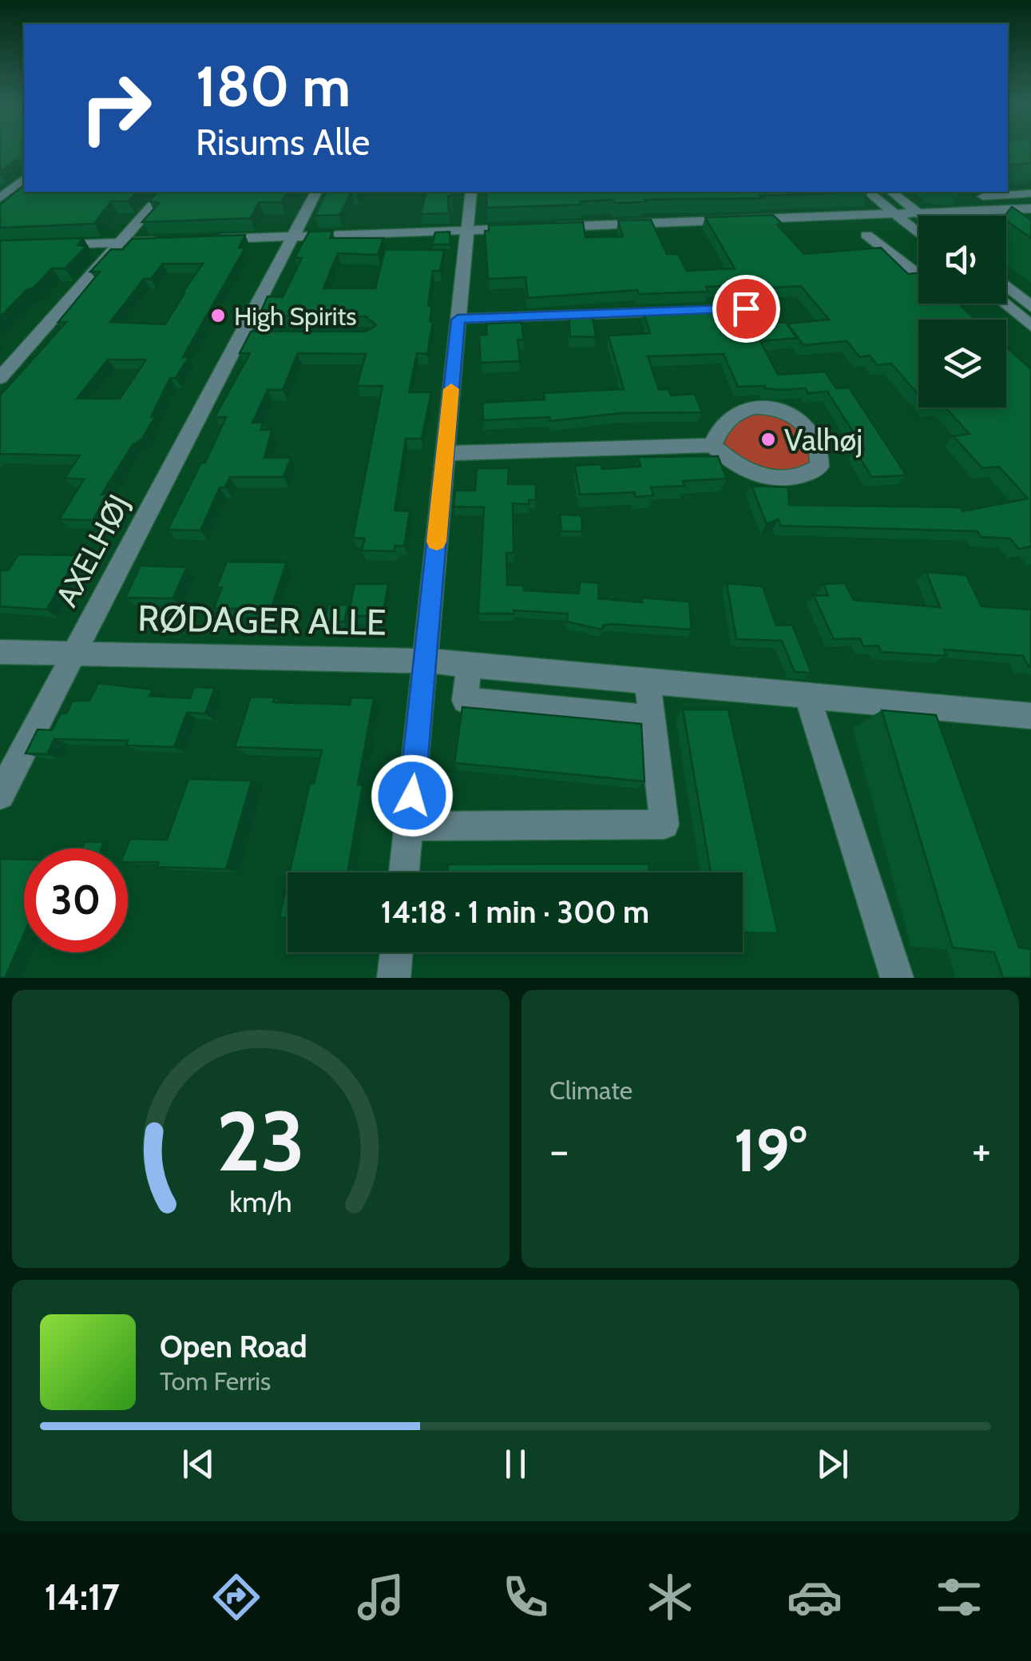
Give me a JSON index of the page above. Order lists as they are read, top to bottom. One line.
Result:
{"streets":{"street":["AXELHØJ","RØDAGER ALLE"]},"crossings":[["AXELHØJ","RØDAGER ALLE"]],"places":["High Spirits","Valhøj"],"page":{"turn":["180 m","Risums Alle"],"limit":"30","trip":"14:18 · 1 min · 300 m","tile":"Climate","heat":["−","19°","+"],"song":["Open Road","Tom Ferris"],"tabs":"14:17","gauge":["23","km/h"]}}
